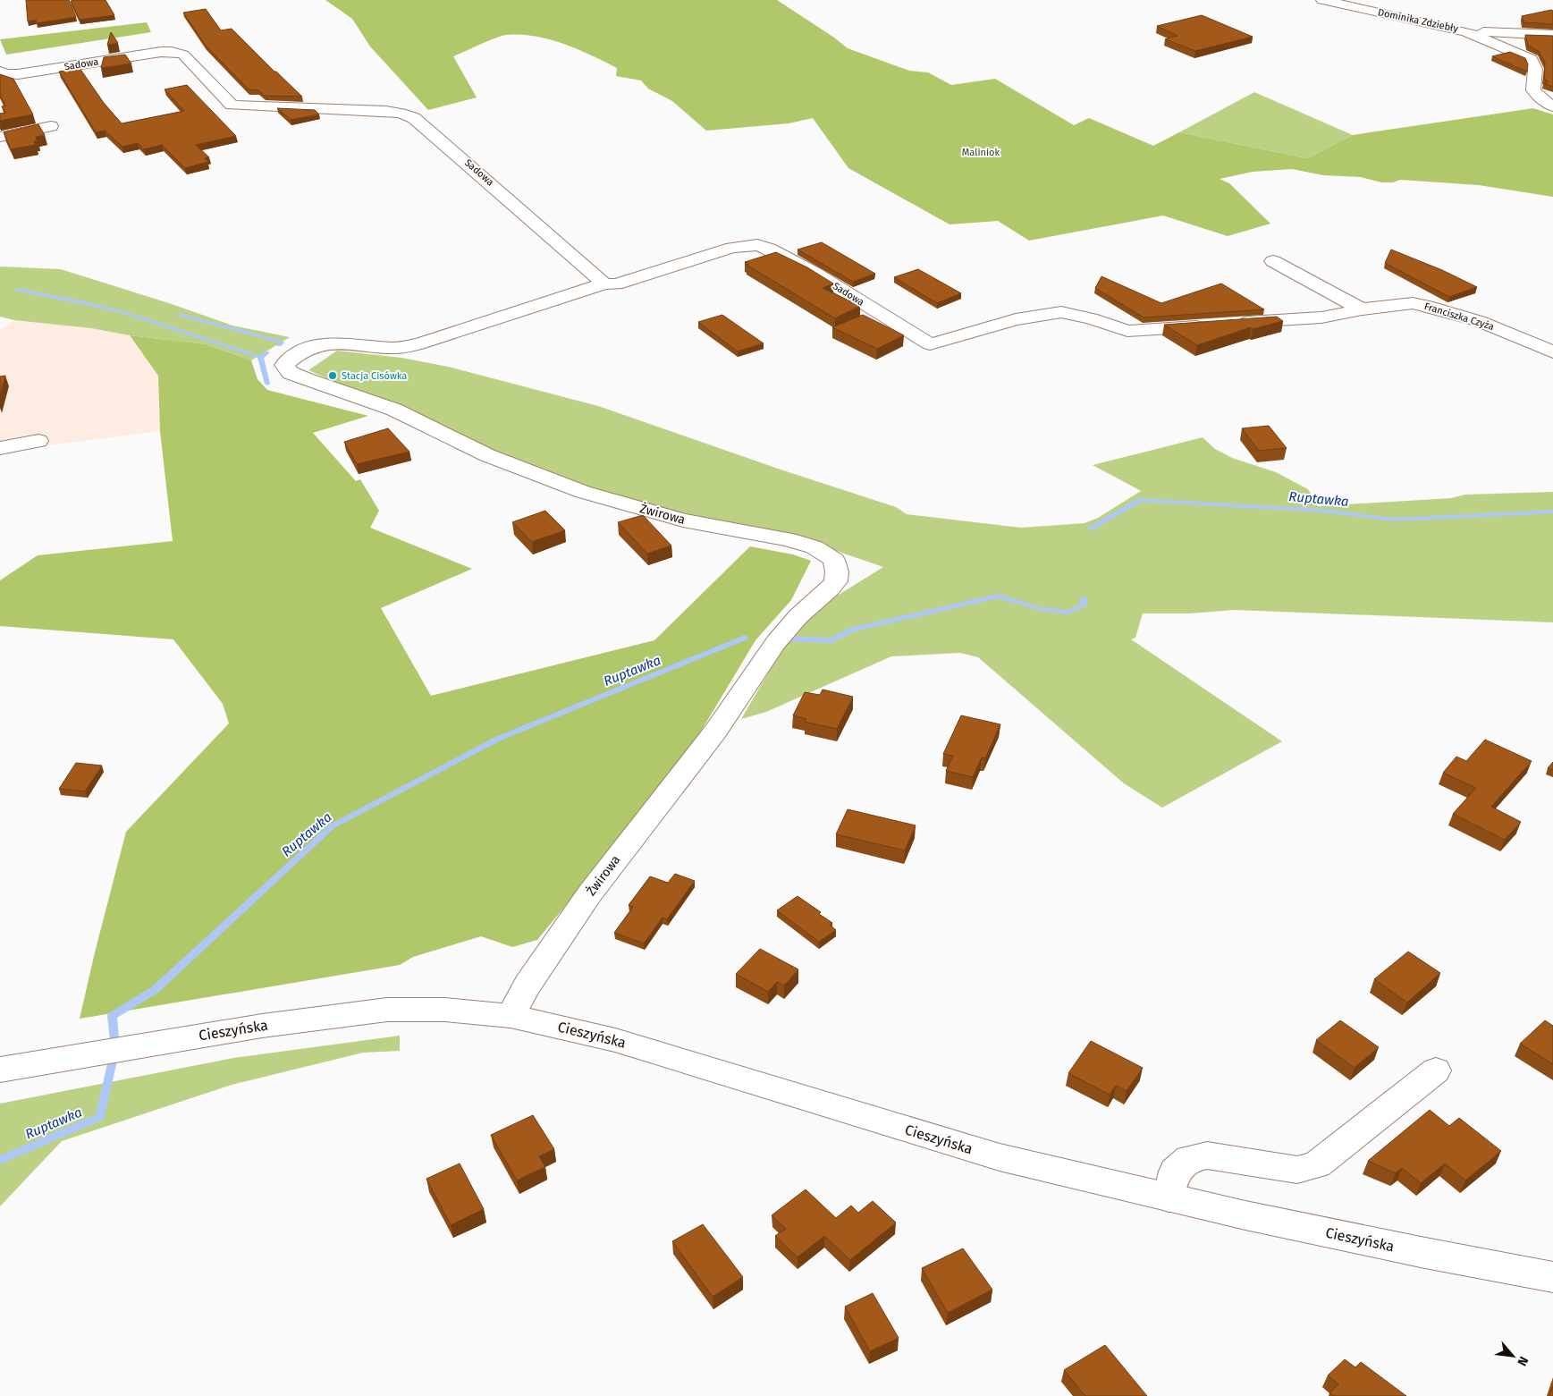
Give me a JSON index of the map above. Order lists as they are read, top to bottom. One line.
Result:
{"streets":{"street":["Dominika Zdziebły","Sadowa","Franciszka Czyża","Żwirowa","Cieszyńska"]},"crossings":[["Sadowa","Franciszka Czyża"],["Sadowa","Żwirowa"],["Żwirowa","Cieszyńska"]],"water":["Ruptawka"],"parks":["Maliniok"],"places":["Stacja Cisówka"],"north":"bottom right"}
